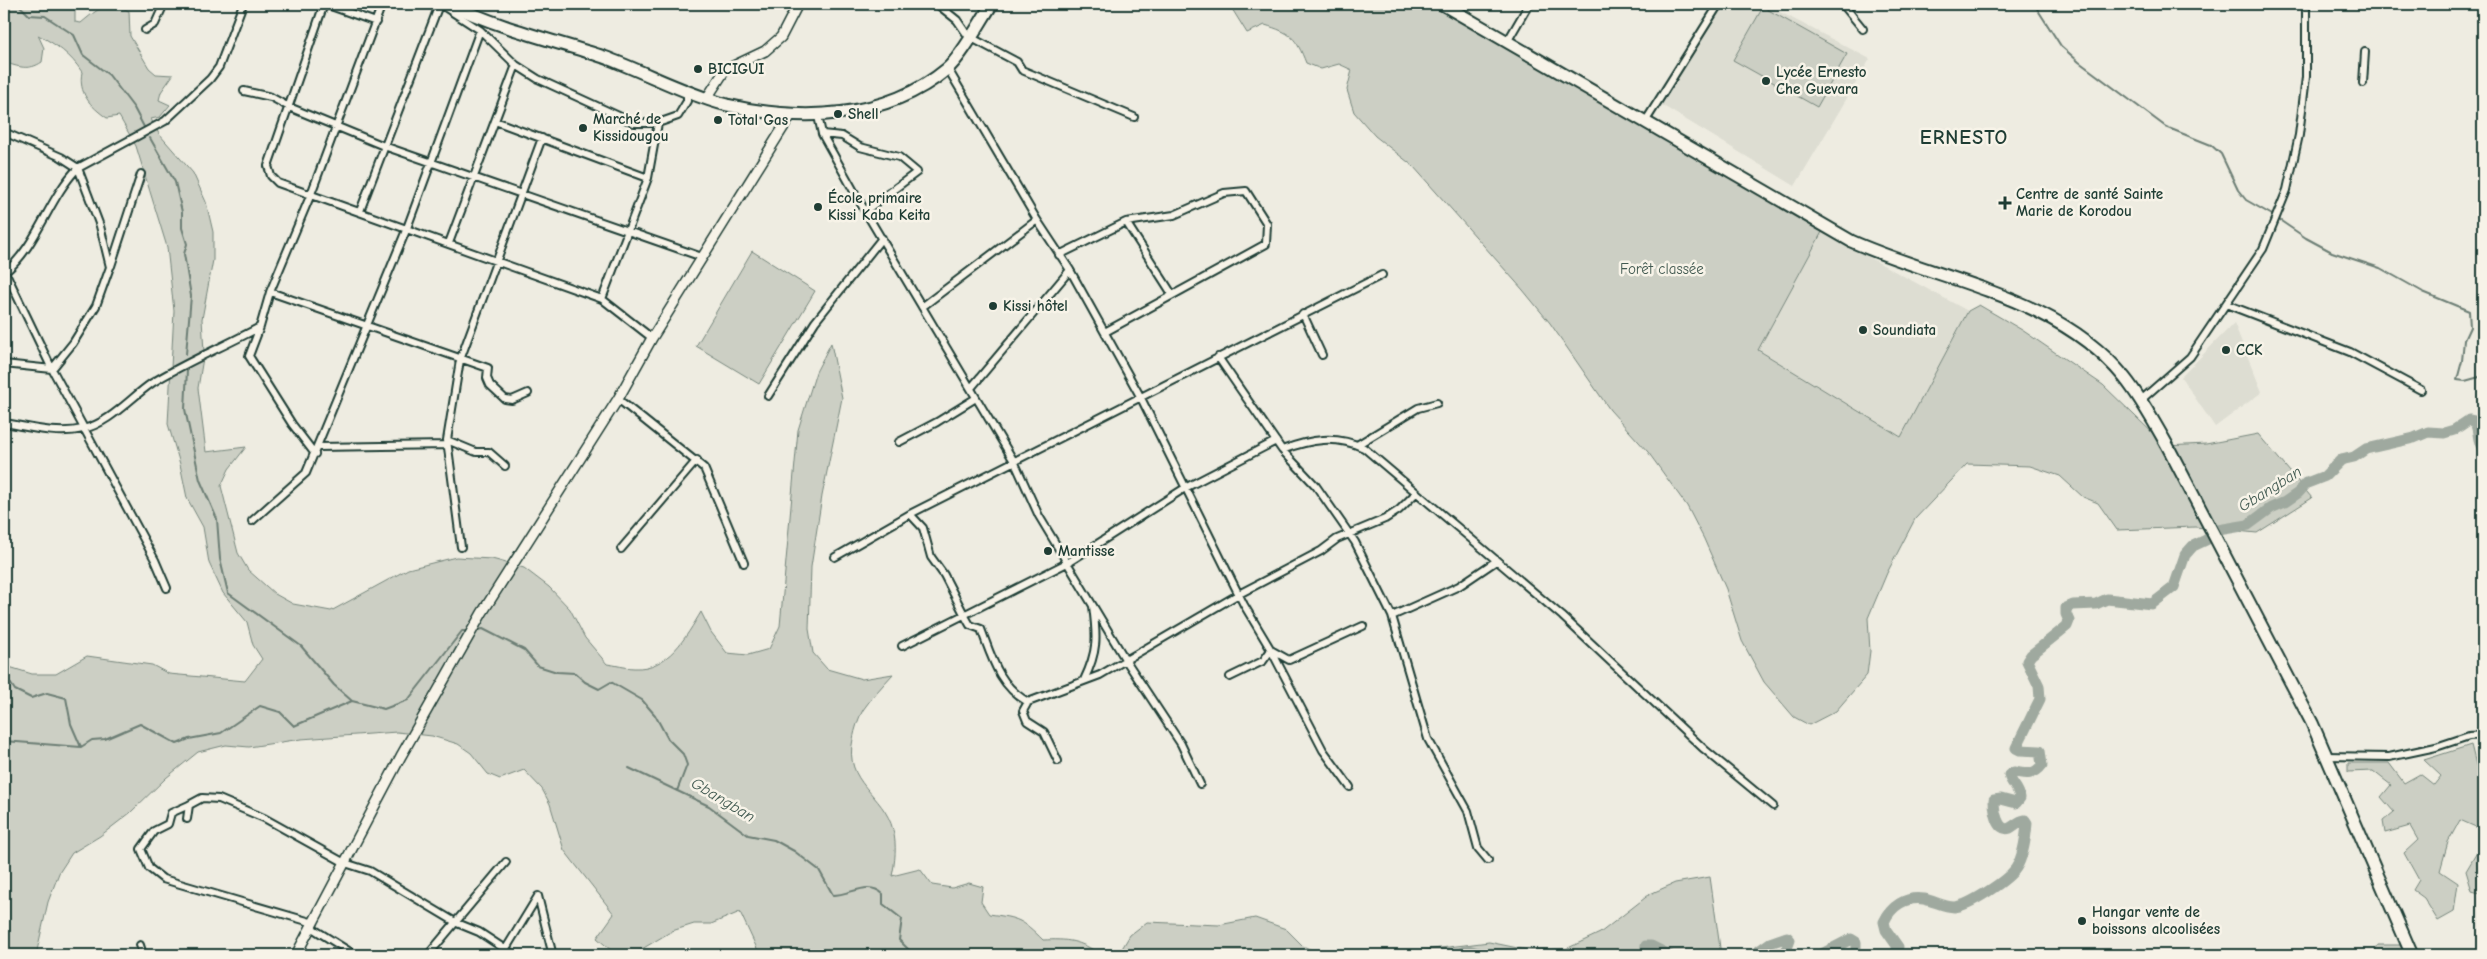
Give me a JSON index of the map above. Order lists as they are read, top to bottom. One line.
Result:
{"districts":["ERNESTO"],"water":["Gbangban"],"parks":["Forêt classée"],"places":{"other":["BICIGUI","Lycée Ernesto Che Guevara","Shell","Total Gas","Marché de Kissidougou","École primaire Kissi Kaba Keita","Kissi hôtel","Soundiata","CCK","Mantisse","Hangar vente de boissons alcoolisées"],"health":["Centre de santé Sainte Marie de Korodou"]}}
